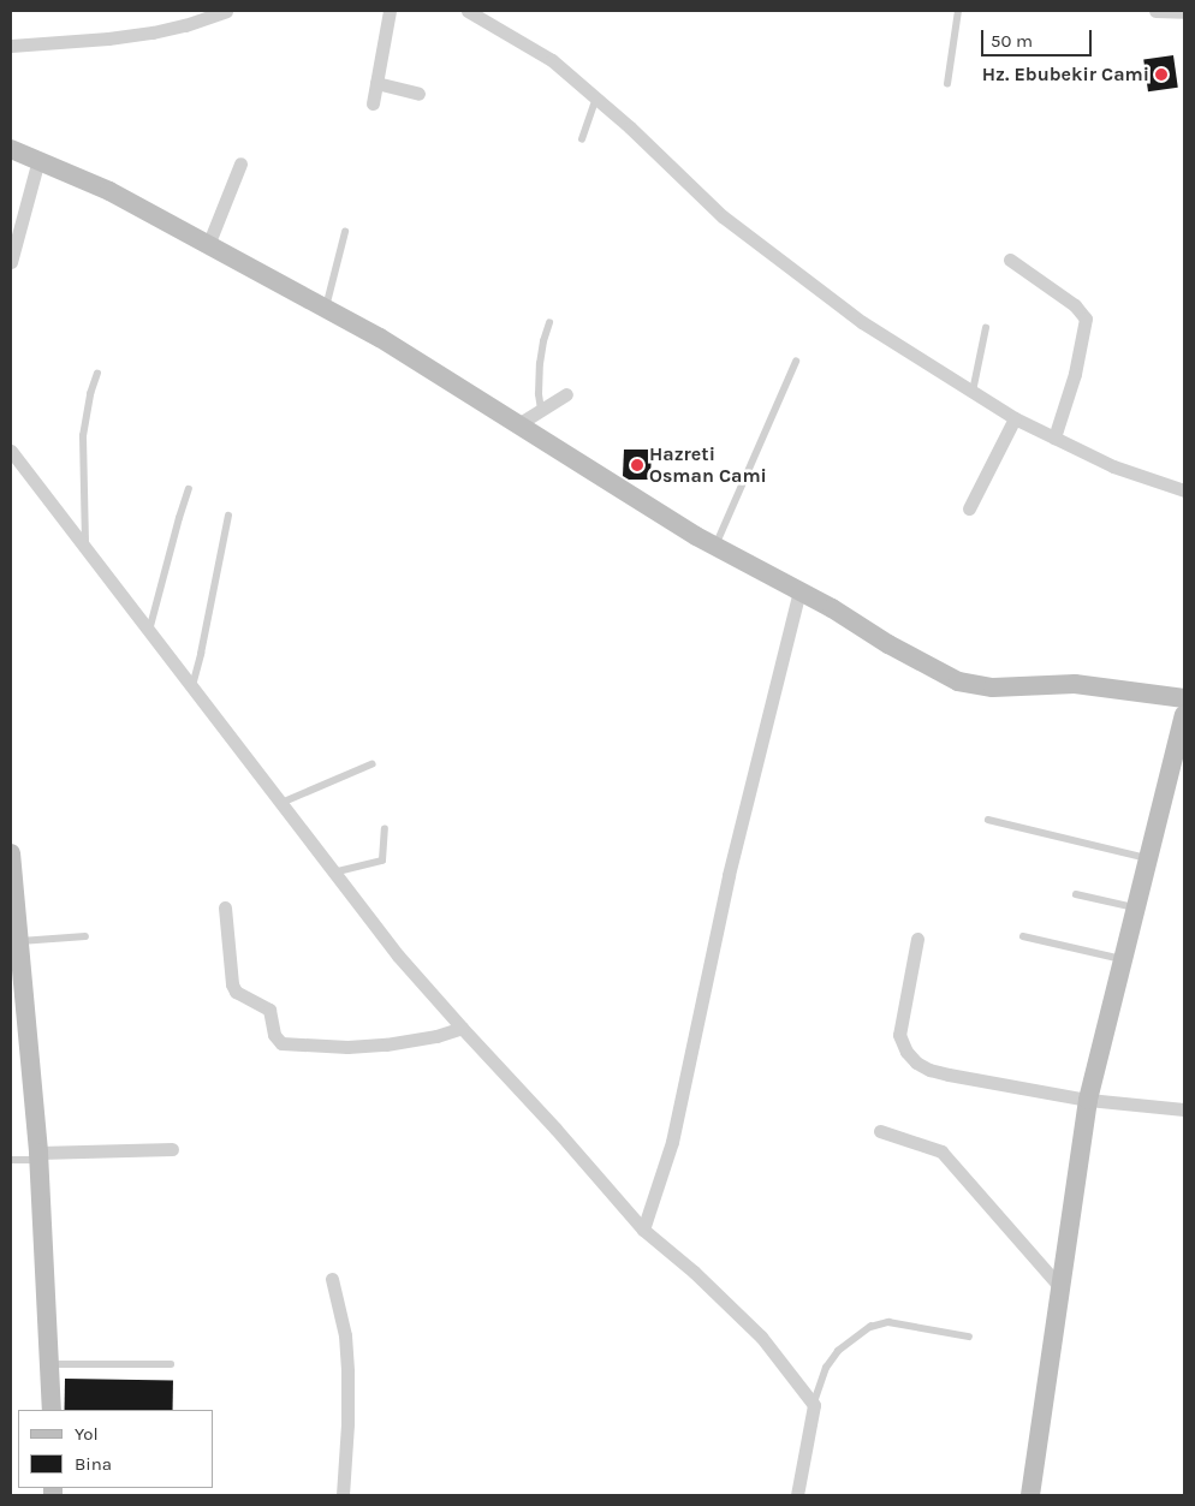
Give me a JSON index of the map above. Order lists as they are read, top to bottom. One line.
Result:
{"places":["Hz. Ebubekir Cami","Hazreti Osman Cami"],"legend":["Yol","Bina"],"scale_bar":"50 m"}
